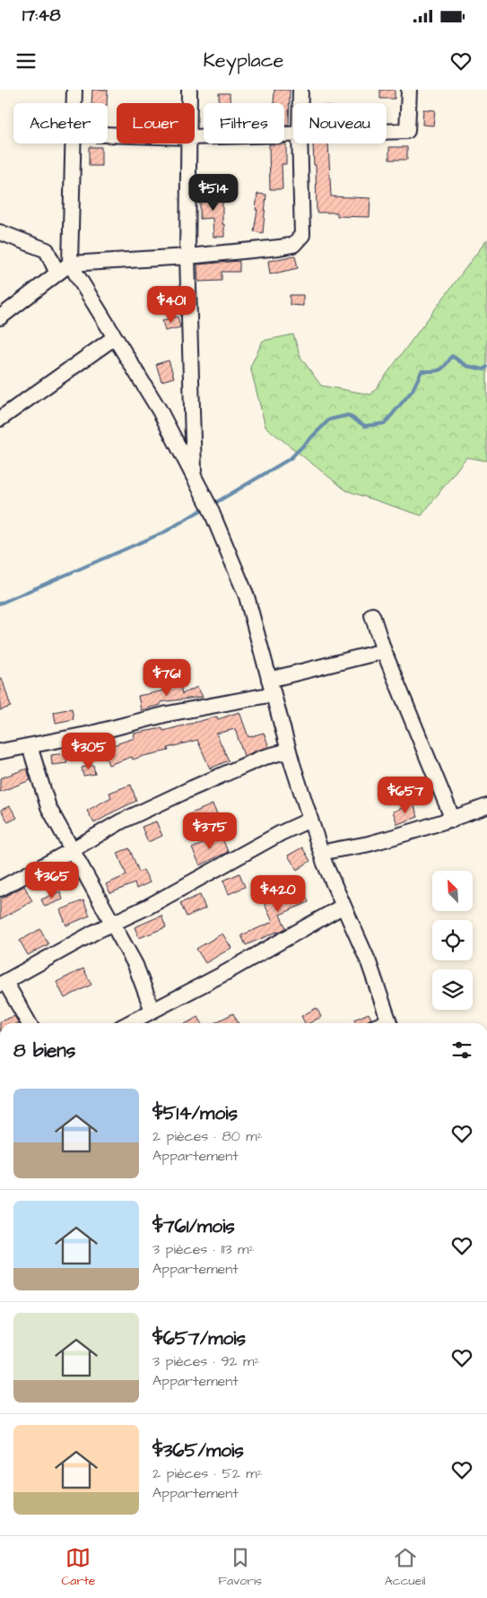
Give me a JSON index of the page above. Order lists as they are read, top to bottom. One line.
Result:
{"north":"top left","page":{"status":"17:48","header":"Keyplace","chip":["Acheter","Louer","Filtres","Nouveau"],"price":["$514","$401","$761","$305","$657","$375","$365","$420"],"heading":"8 biens","list":[{"name":"$514/mois","note":"2 pièces · 80 m² · Appartement"},{"name":"$761/mois","note":"3 pièces · 113 m² · Appartement"},{"name":"$657/mois","note":"3 pièces · 92 m² · Appartement"},{"name":"$365/mois","note":"2 pièces · 52 m² · Appartement"}],"tabs":["Carte","Favoris","Accueil"]}}
